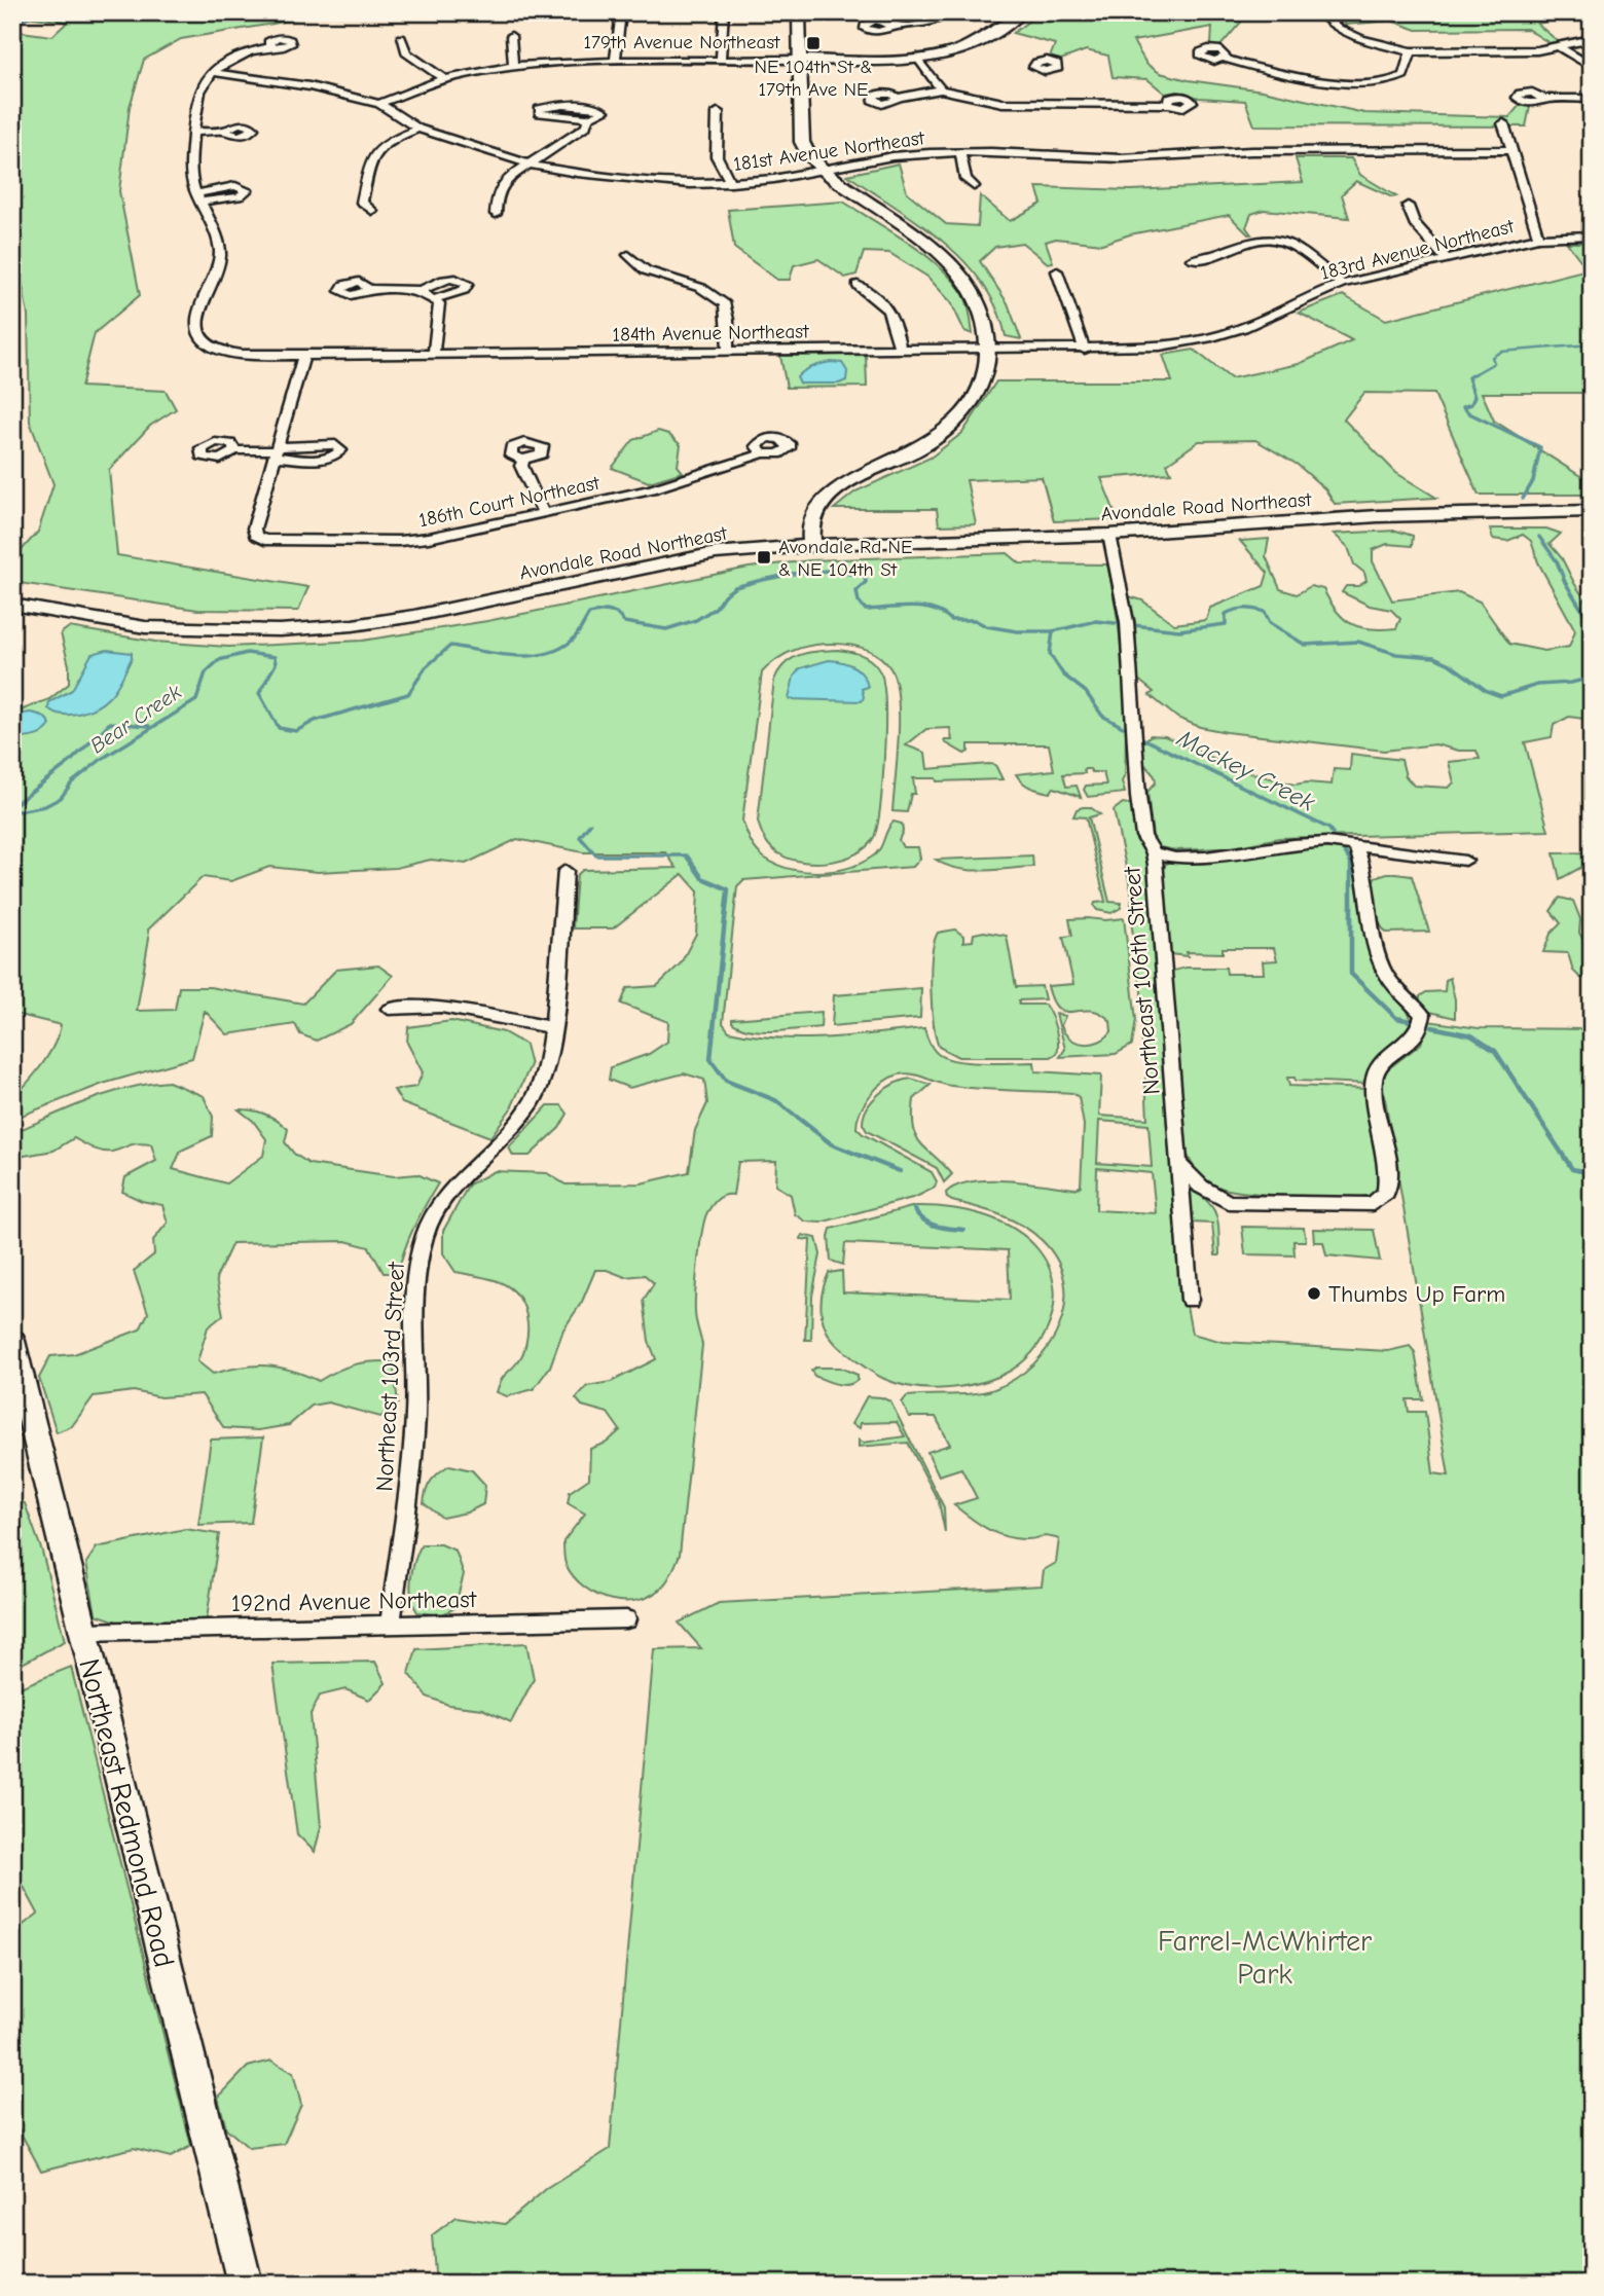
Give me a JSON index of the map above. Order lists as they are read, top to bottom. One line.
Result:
{"streets":{"main road":["Avondale Road Northeast","Northeast Redmond Road"],"street":["179th Avenue Northeast","181st Avenue Northeast","183rd Avenue Northeast","184th Avenue Northeast","186th Court Northeast","Northeast 106th Street","Northeast 103rd Street","192nd Avenue Northeast"]},"crossings":[["179th Avenue Northeast","181st Avenue Northeast"],["183rd Avenue Northeast","184th Avenue Northeast"],["Avondale Road Northeast","Northeast 106th Street"],["Northeast 103rd Street","192nd Avenue Northeast"],["192nd Avenue Northeast","Northeast Redmond Road"]],"water":["Bear Creek","Mackey Creek"],"parks":["Farrel-McWhirter Park"],"places":{"transit":["NE 104th St & 179th Ave NE","Avondale Rd NE & NE 104th St"],"other":["Thumbs Up Farm"]}}
